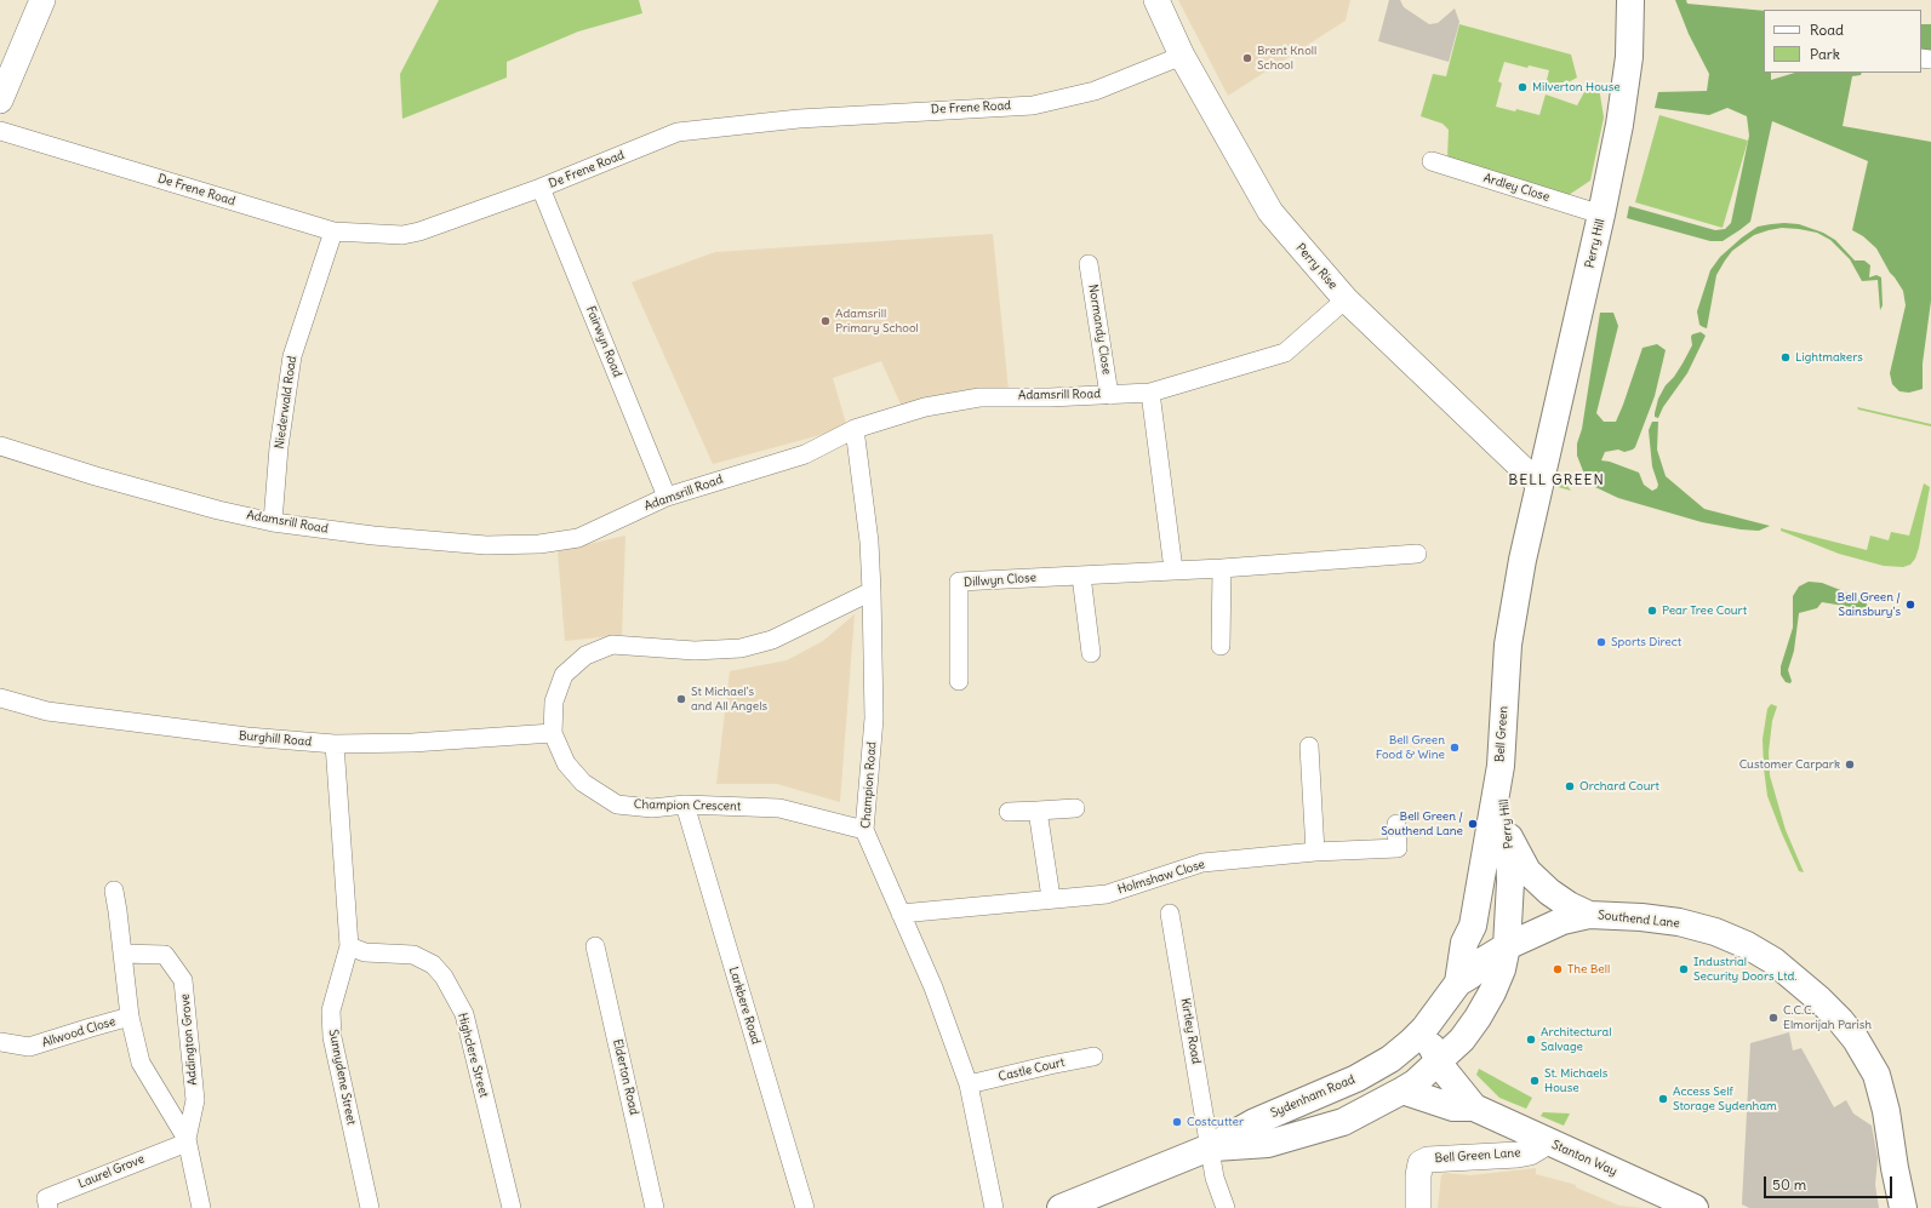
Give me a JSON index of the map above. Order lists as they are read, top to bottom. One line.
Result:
{"streets":{"main road":["Perry Hill","Perry Rise","Bell Green","Southend Lane","Sydenham Road","Bell Green Lane","Stanton Way"],"street":["De Frene Road","Ardley Close","Normandy Close","Fairwyn Road","Adamsrill Road","Niederwald Road","Dillwyn Close","Burghill Road","Champion Road","Champion Crescent","Holmshaw Close","Larkbere Road","Kirtley Road","Allwood Close","Addington Grove","Highclere Street","Castle Court","Sunnydene Street","Elderton Road","Laurel Grove"]},"crossings":[["De Frene Road","Perry Rise"],["De Frene Road","Fairwyn Road"],["De Frene Road","Niederwald Road"],["Ardley Close","Perry Hill"],["Perry Hill","Perry Rise"],["Perry Hill","Bell Green"],["Perry Hill","Southend Lane"],["Perry Hill","Sydenham Road"],["Perry Rise","Adamsrill Road"],["Perry Rise","Bell Green"],["Normandy Close","Adamsrill Road"],["Fairwyn Road","Adamsrill Road"],["Adamsrill Road","Niederwald Road"],["Adamsrill Road","Champion Road"],["Bell Green","Southend Lane"],["Burghill Road","Champion Crescent"],["Champion Road","Champion Crescent"],["Champion Road","Holmshaw Close"],["Champion Road","Castle Court"],["Champion Crescent","Larkbere Road"],["Southend Lane","Sydenham Road"],["Kirtley Road","Sydenham Road"],["Allwood Close","Addington Grove"],["Addington Grove","Laurel Grove"],["Highclere Street","Sunnydene Street"],["Sydenham Road","Stanton Way"],["Bell Green Lane","Stanton Way"]],"districts":["BELL GREEN"],"places":["Brent Knoll School","Milverton House","Adamsrill Primary School","Lightmakers","Bell Green / Sainsbury's","Pear Tree Court","Sports Direct","St Michael's and All Angels","Bell Green Food & Wine","Customer Carpark","Orchard Court","Bell Green / Southend Lane","The Bell","Industrial Security Doors Ltd.","C.C.C. Elmorijah Parish","Architectural Salvage","St. Michaels House","Access Self Storage Sydenham","Costcutter"],"legend":["Road","Park"],"scale_bar":"50 m"}
